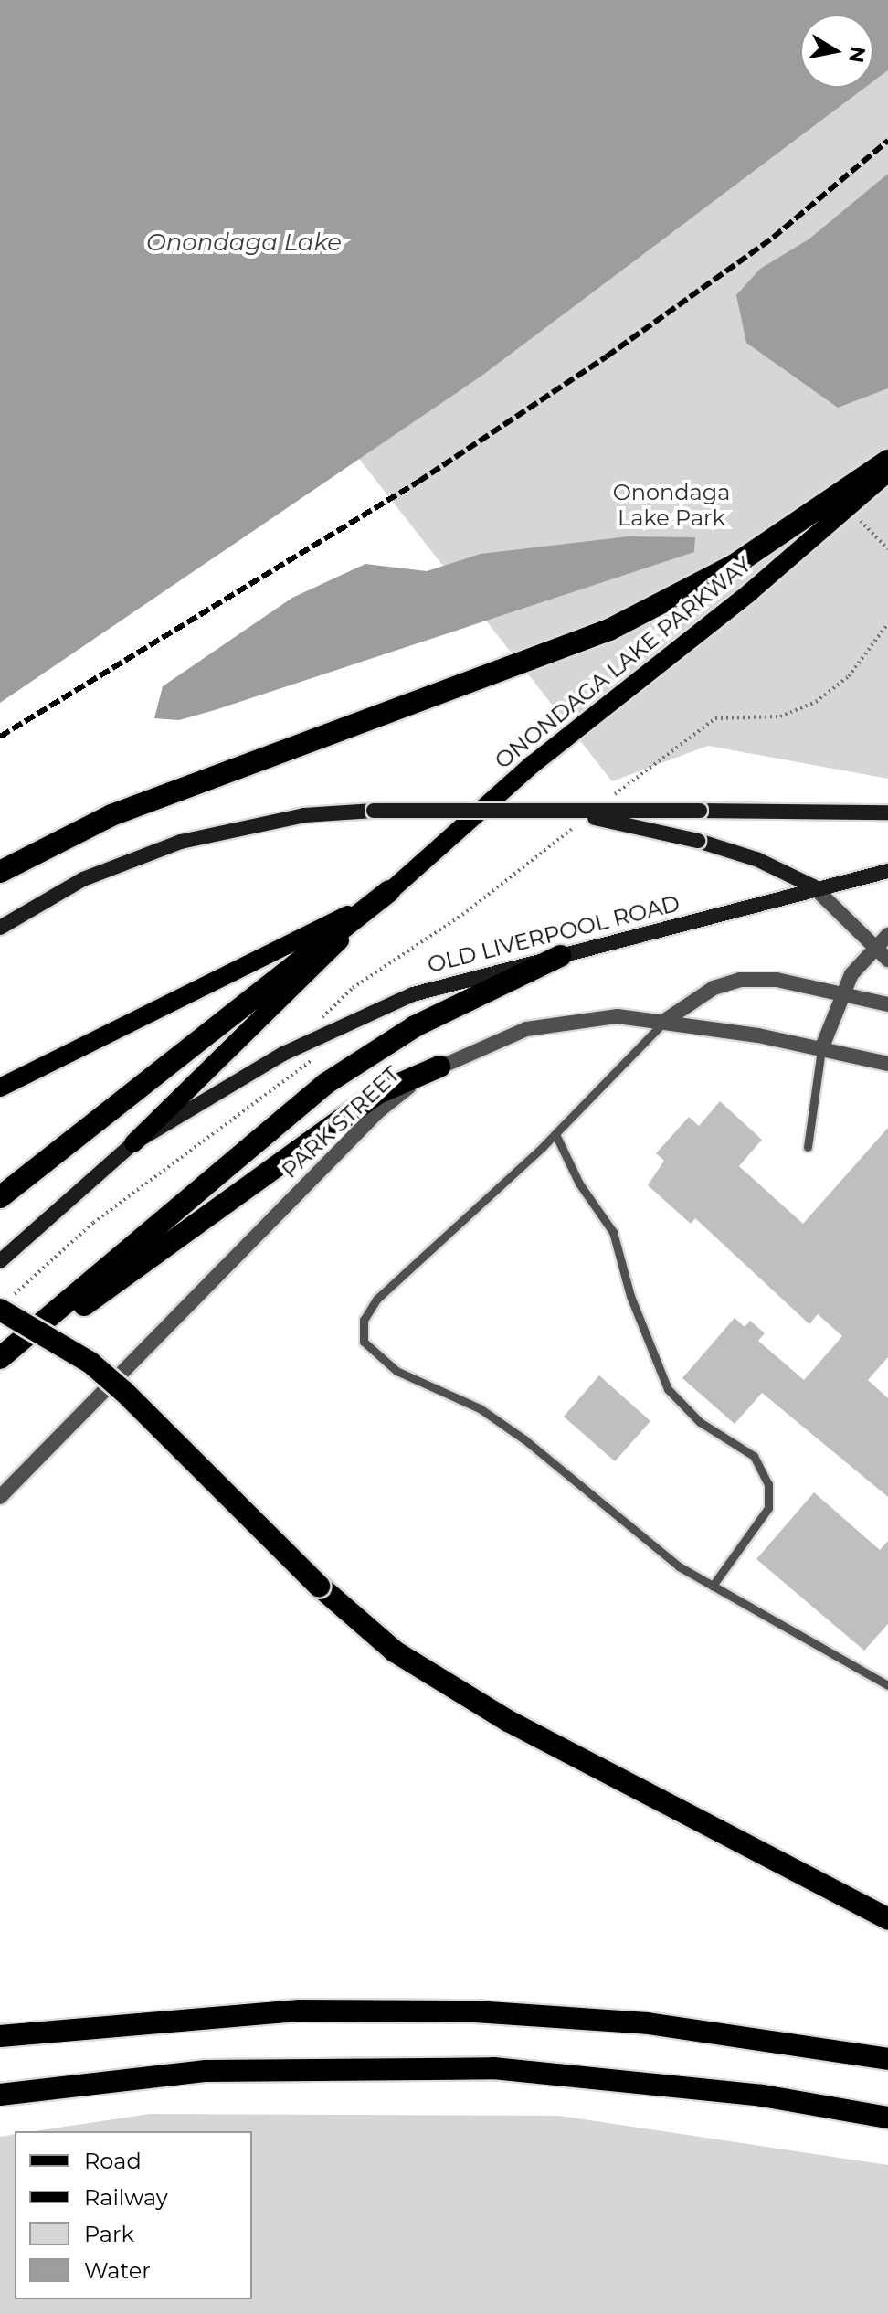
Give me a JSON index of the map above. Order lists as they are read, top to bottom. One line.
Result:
{"streets":{"main road":["ONONDAGA LAKE PARKWAY","OLD LIVERPOOL ROAD"],"street":["PARK STREET"]},"water":["Onondaga Lake"],"parks":["Onondaga Lake Park"],"legend":["Road","Railway","Park","Water"],"north":"right"}
